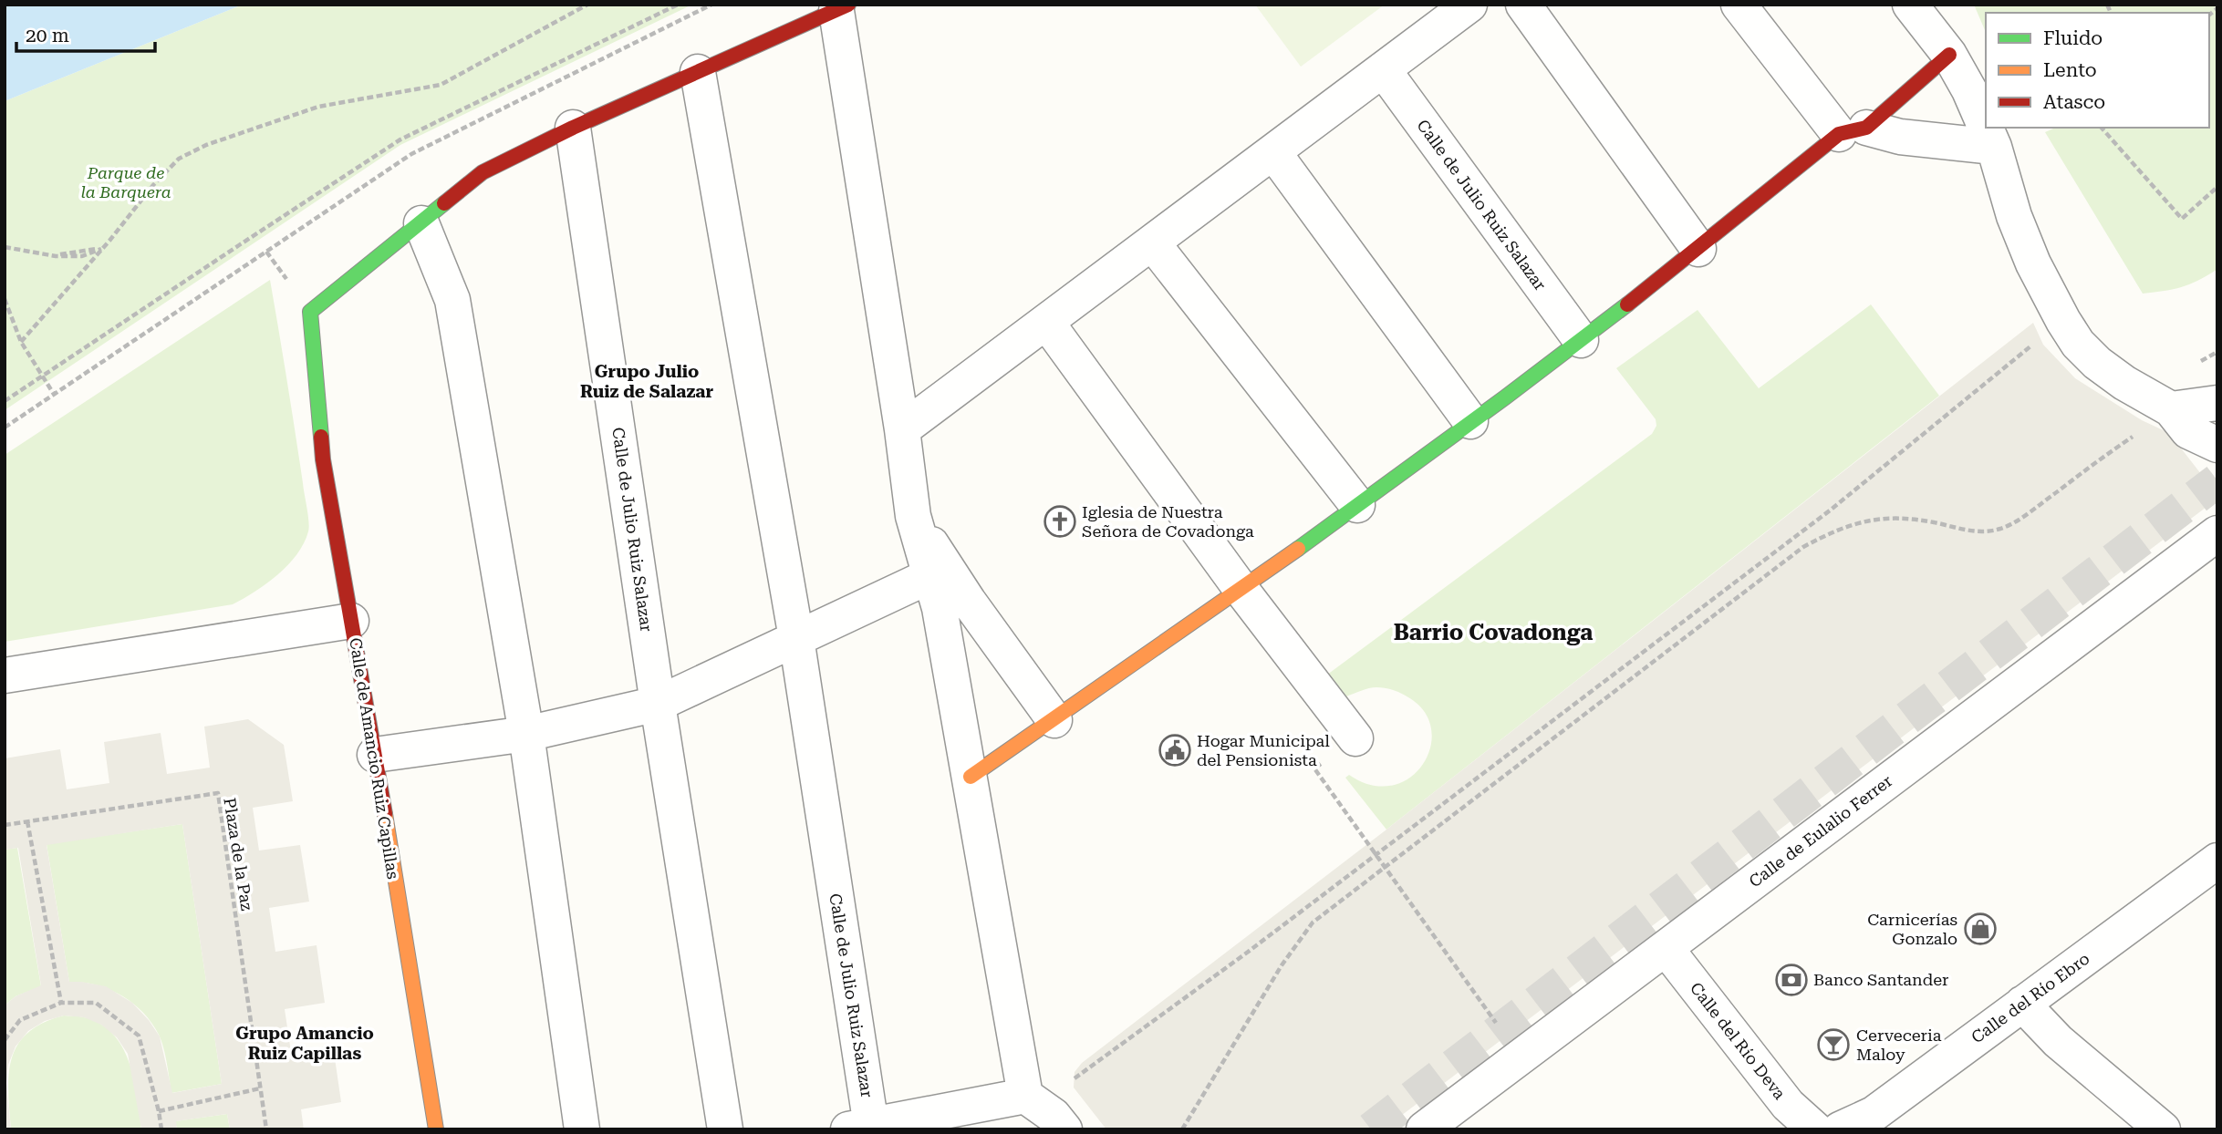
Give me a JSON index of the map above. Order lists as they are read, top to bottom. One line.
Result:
{"streets":{"street":["Calle de Julio Ruiz Salazar","Calle de Amancio Ruiz Capillas","Calle de Eulalio Ferrer","Calle del Río Ebro","Calle del Río Deva"],"path":["Plaza de la Paz"]},"crossings":[["Calle de Eulalio Ferrer","Calle del Río Deva"]],"districts":["Grupo Julio Ruiz de Salazar","Barrio Covadonga","Grupo Amancio Ruiz Capillas"],"parks":["Parque de la Barquera"],"places":{"church":["Iglesia de Nuestra Señora de Covadonga"],"public building":["Hogar Municipal del Pensionista"],"shop":["Carnicerías Gonzalo"],"bank":["Banco Santander"],"bar":["Cerveceria Maloy"]},"legend":["Fluido","Lento","Atasco"],"scale_bar":"20 m"}
